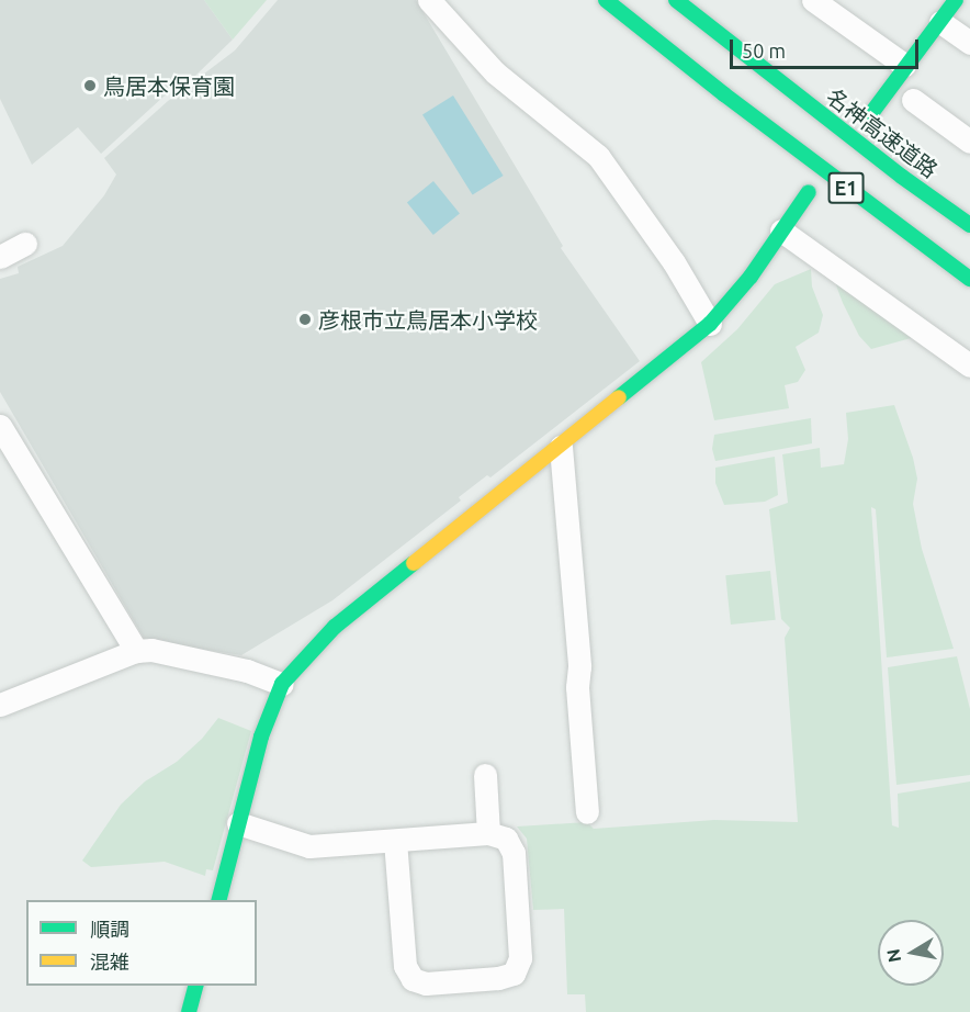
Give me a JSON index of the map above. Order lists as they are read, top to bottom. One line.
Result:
{"streets":{"main road":["名神高速道路","E1"]},"places":["鳥居本保育園","彦根市立鳥居本小学校"],"legend":["順調","混雑"],"scale_bar":"50 m","north":"left"}
